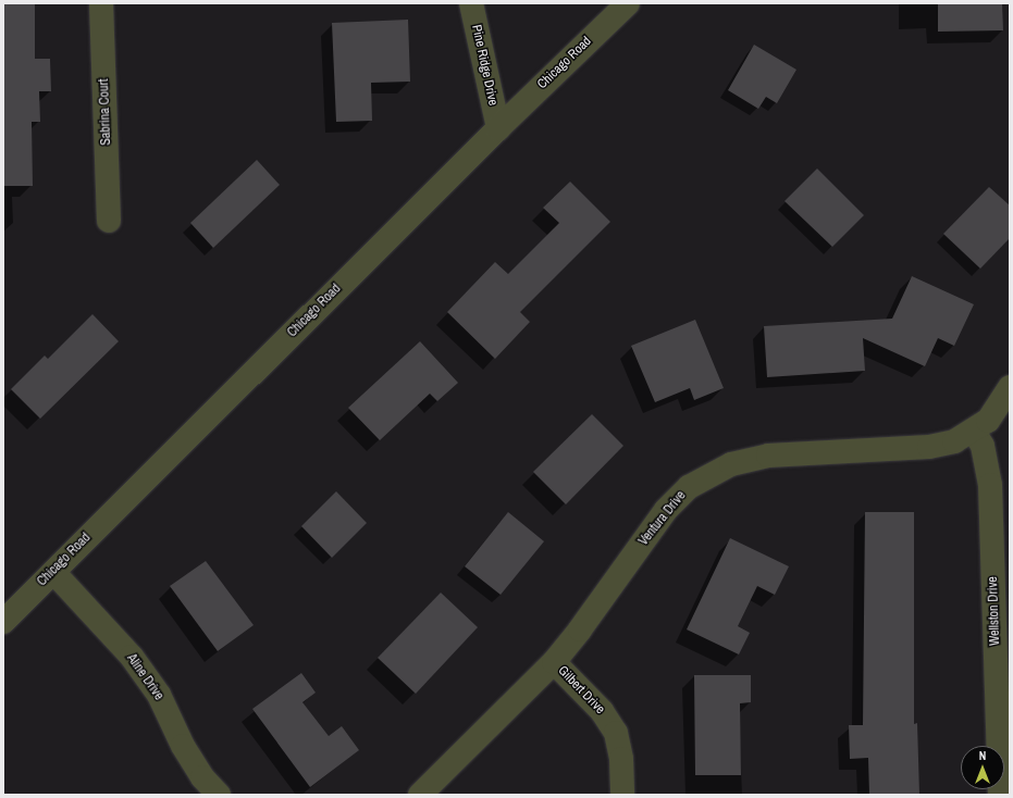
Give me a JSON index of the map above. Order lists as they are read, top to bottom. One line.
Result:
{"streets":{"street":["Chicago Road","Pine Ridge Drive","Sabrina Court","Ventura Drive","Wellston Drive","Aline Drive","Gilbert Drive"]},"crossings":[["Chicago Road","Pine Ridge Drive"],["Chicago Road","Aline Drive"],["Ventura Drive","Wellston Drive"],["Ventura Drive","Gilbert Drive"]],"north":"top"}
